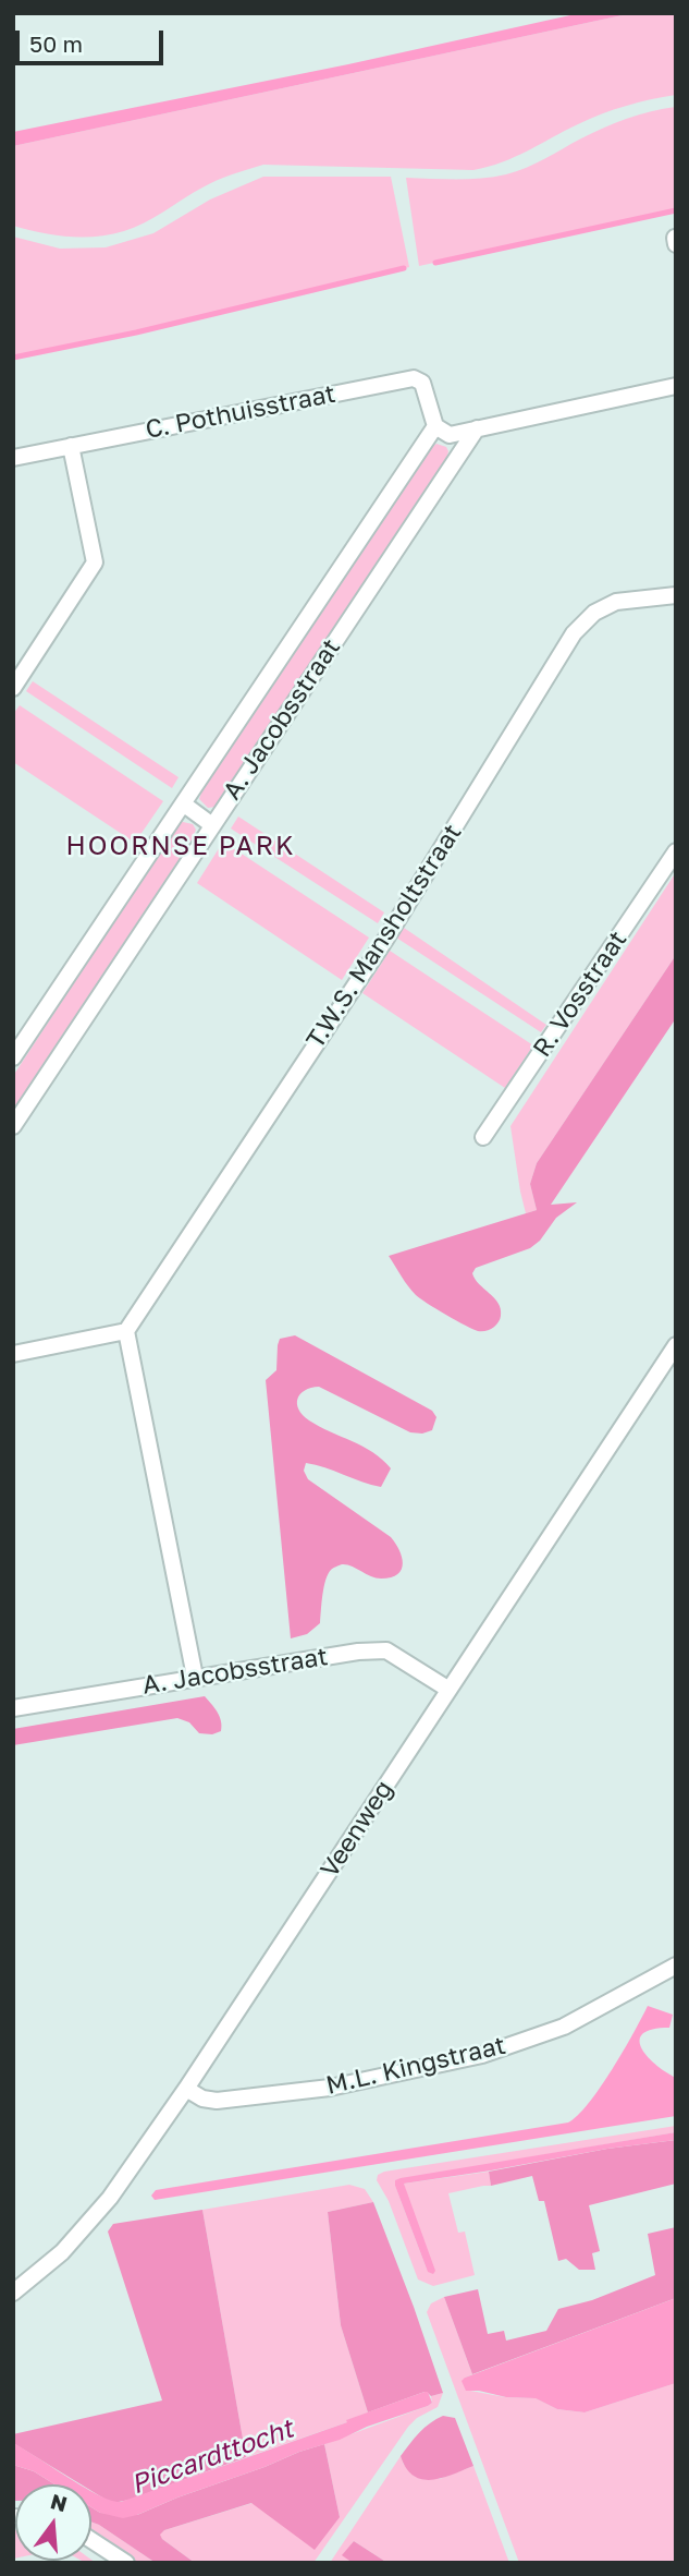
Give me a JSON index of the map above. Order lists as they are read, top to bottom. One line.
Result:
{"streets":{"street":["C. Pothuisstraat","A. Jacobsstraat","T.W.S. Mansholtstraat","R. Vosstraat","Veenweg","M.L. Kingstraat"]},"crossings":[["C. Pothuisstraat","A. Jacobsstraat"],["A. Jacobsstraat","Veenweg"],["Veenweg","M.L. Kingstraat"]],"districts":["HOORNSE PARK"],"water":["Piccardttocht"],"scale_bar":"50 m","north":"top"}
